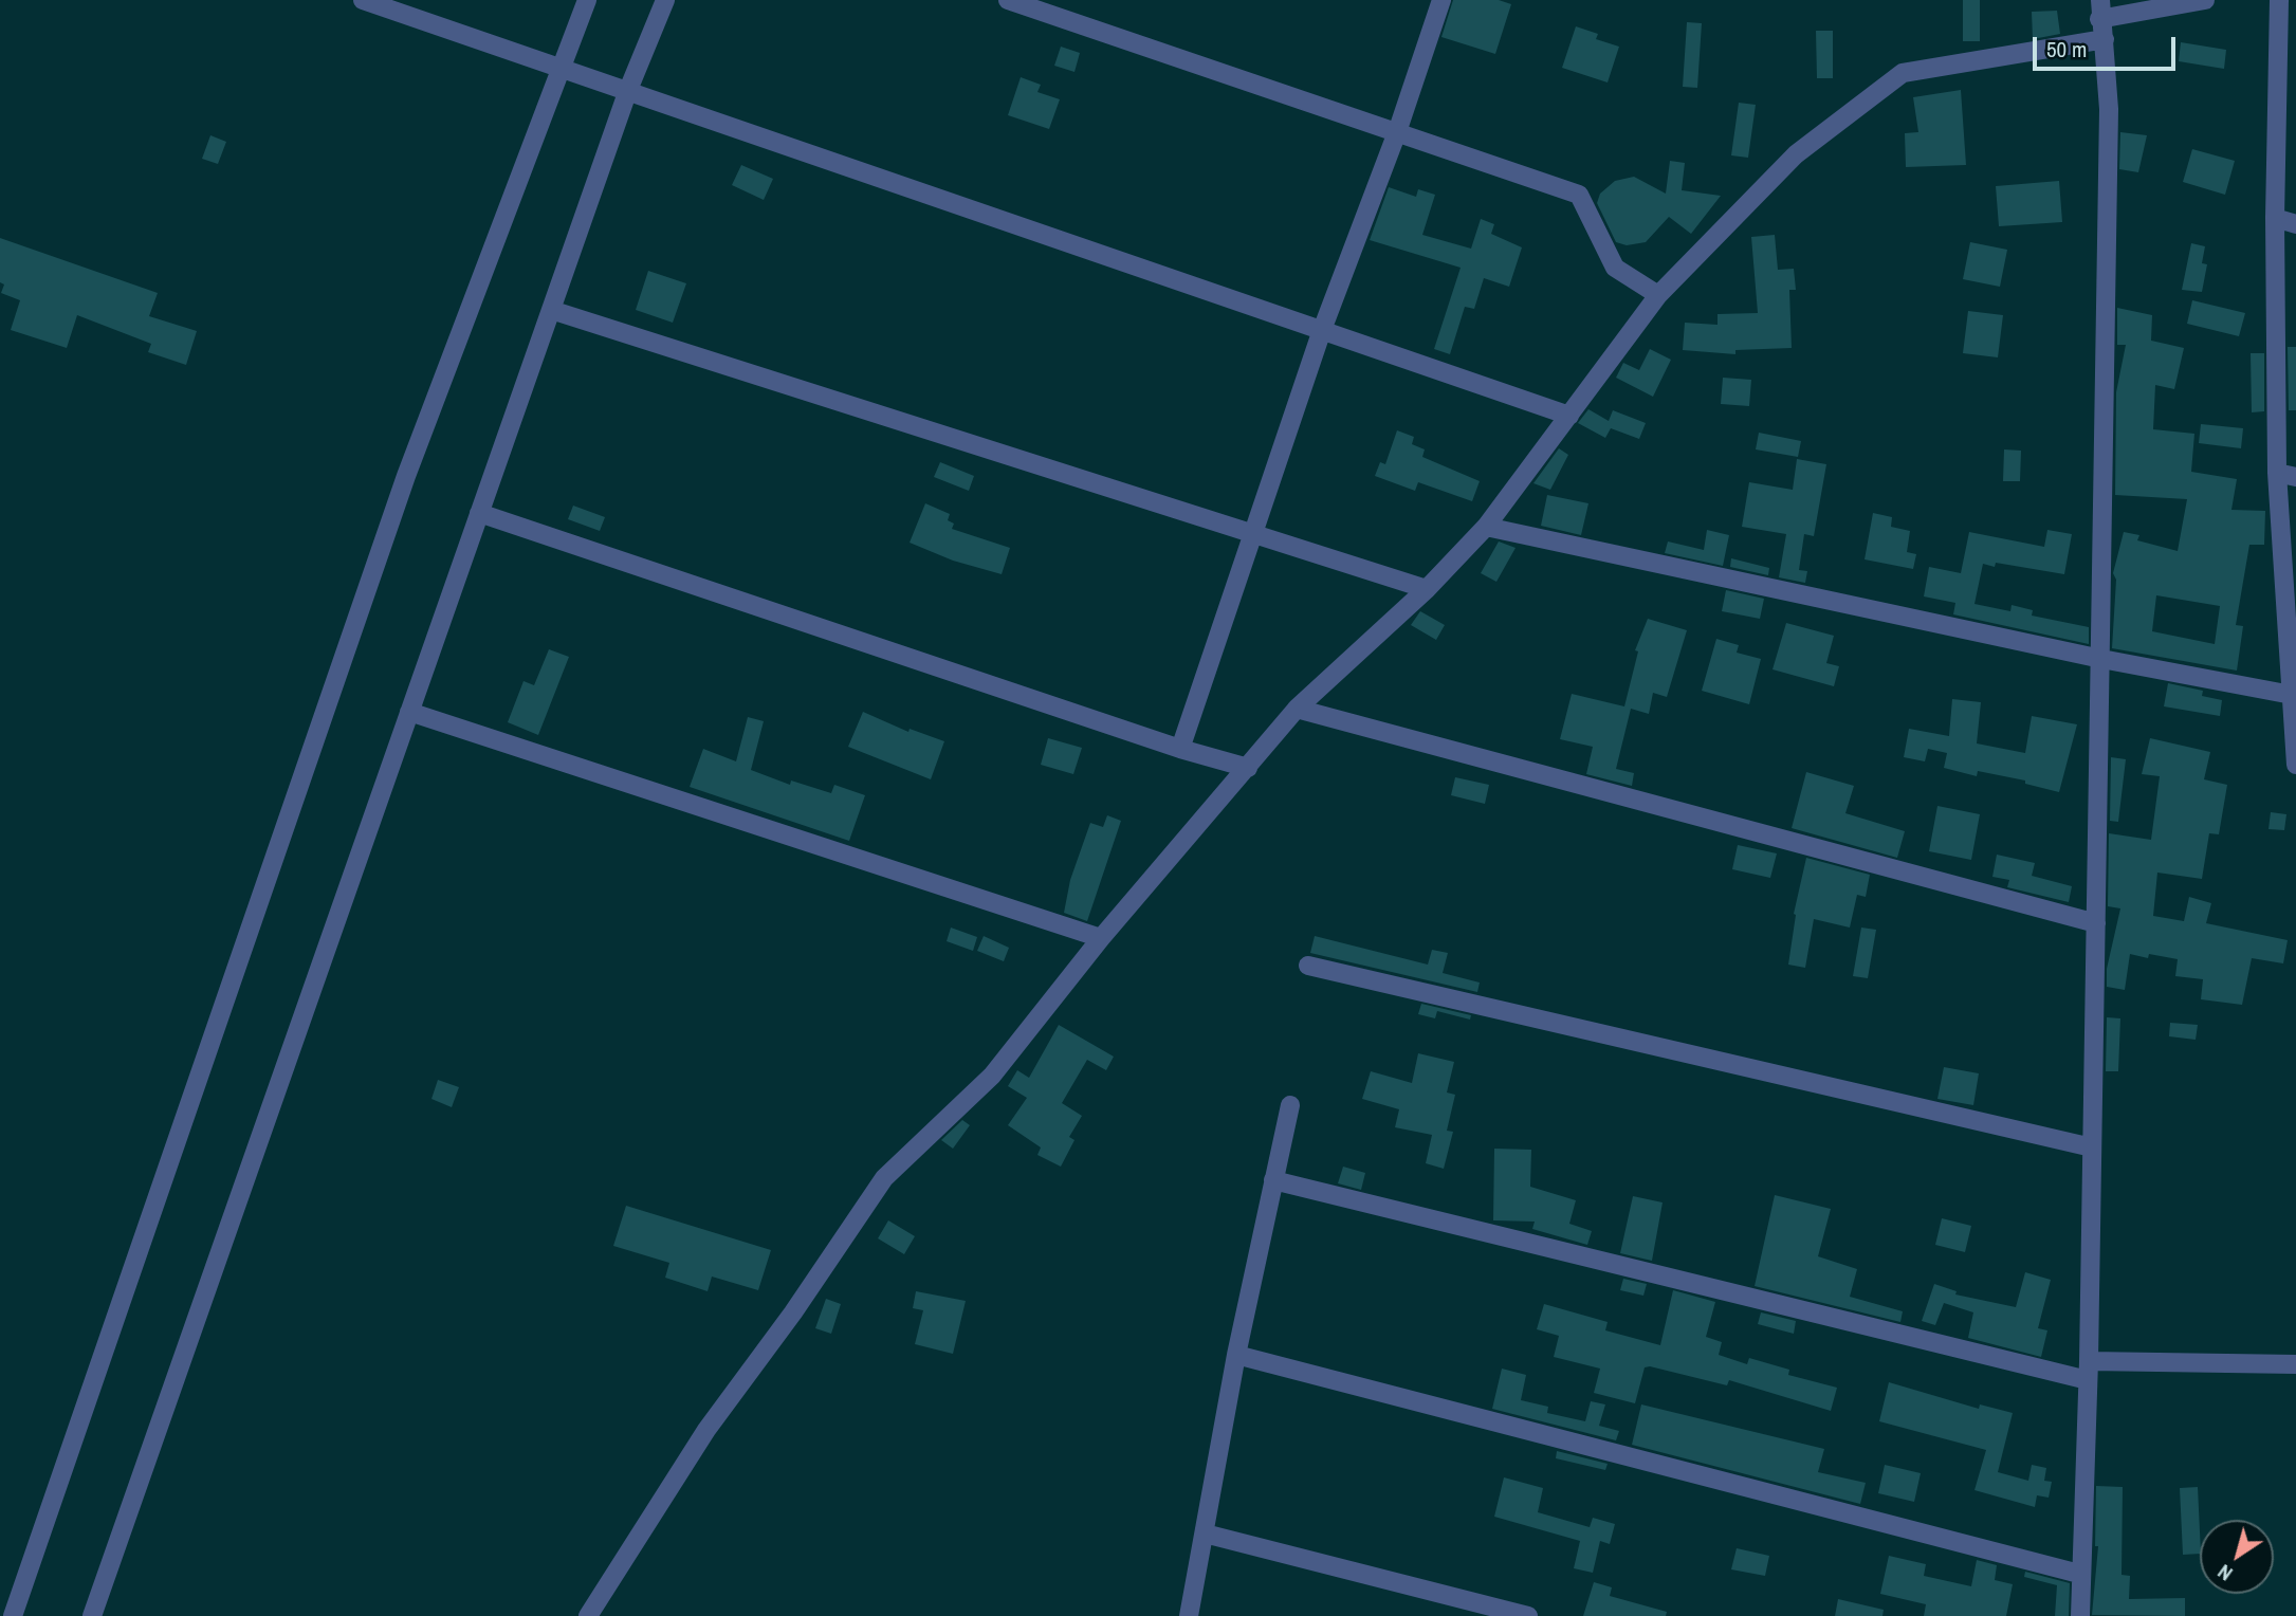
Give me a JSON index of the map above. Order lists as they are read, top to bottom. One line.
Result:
{"scale_bar":"50 m","north":"bottom left"}
